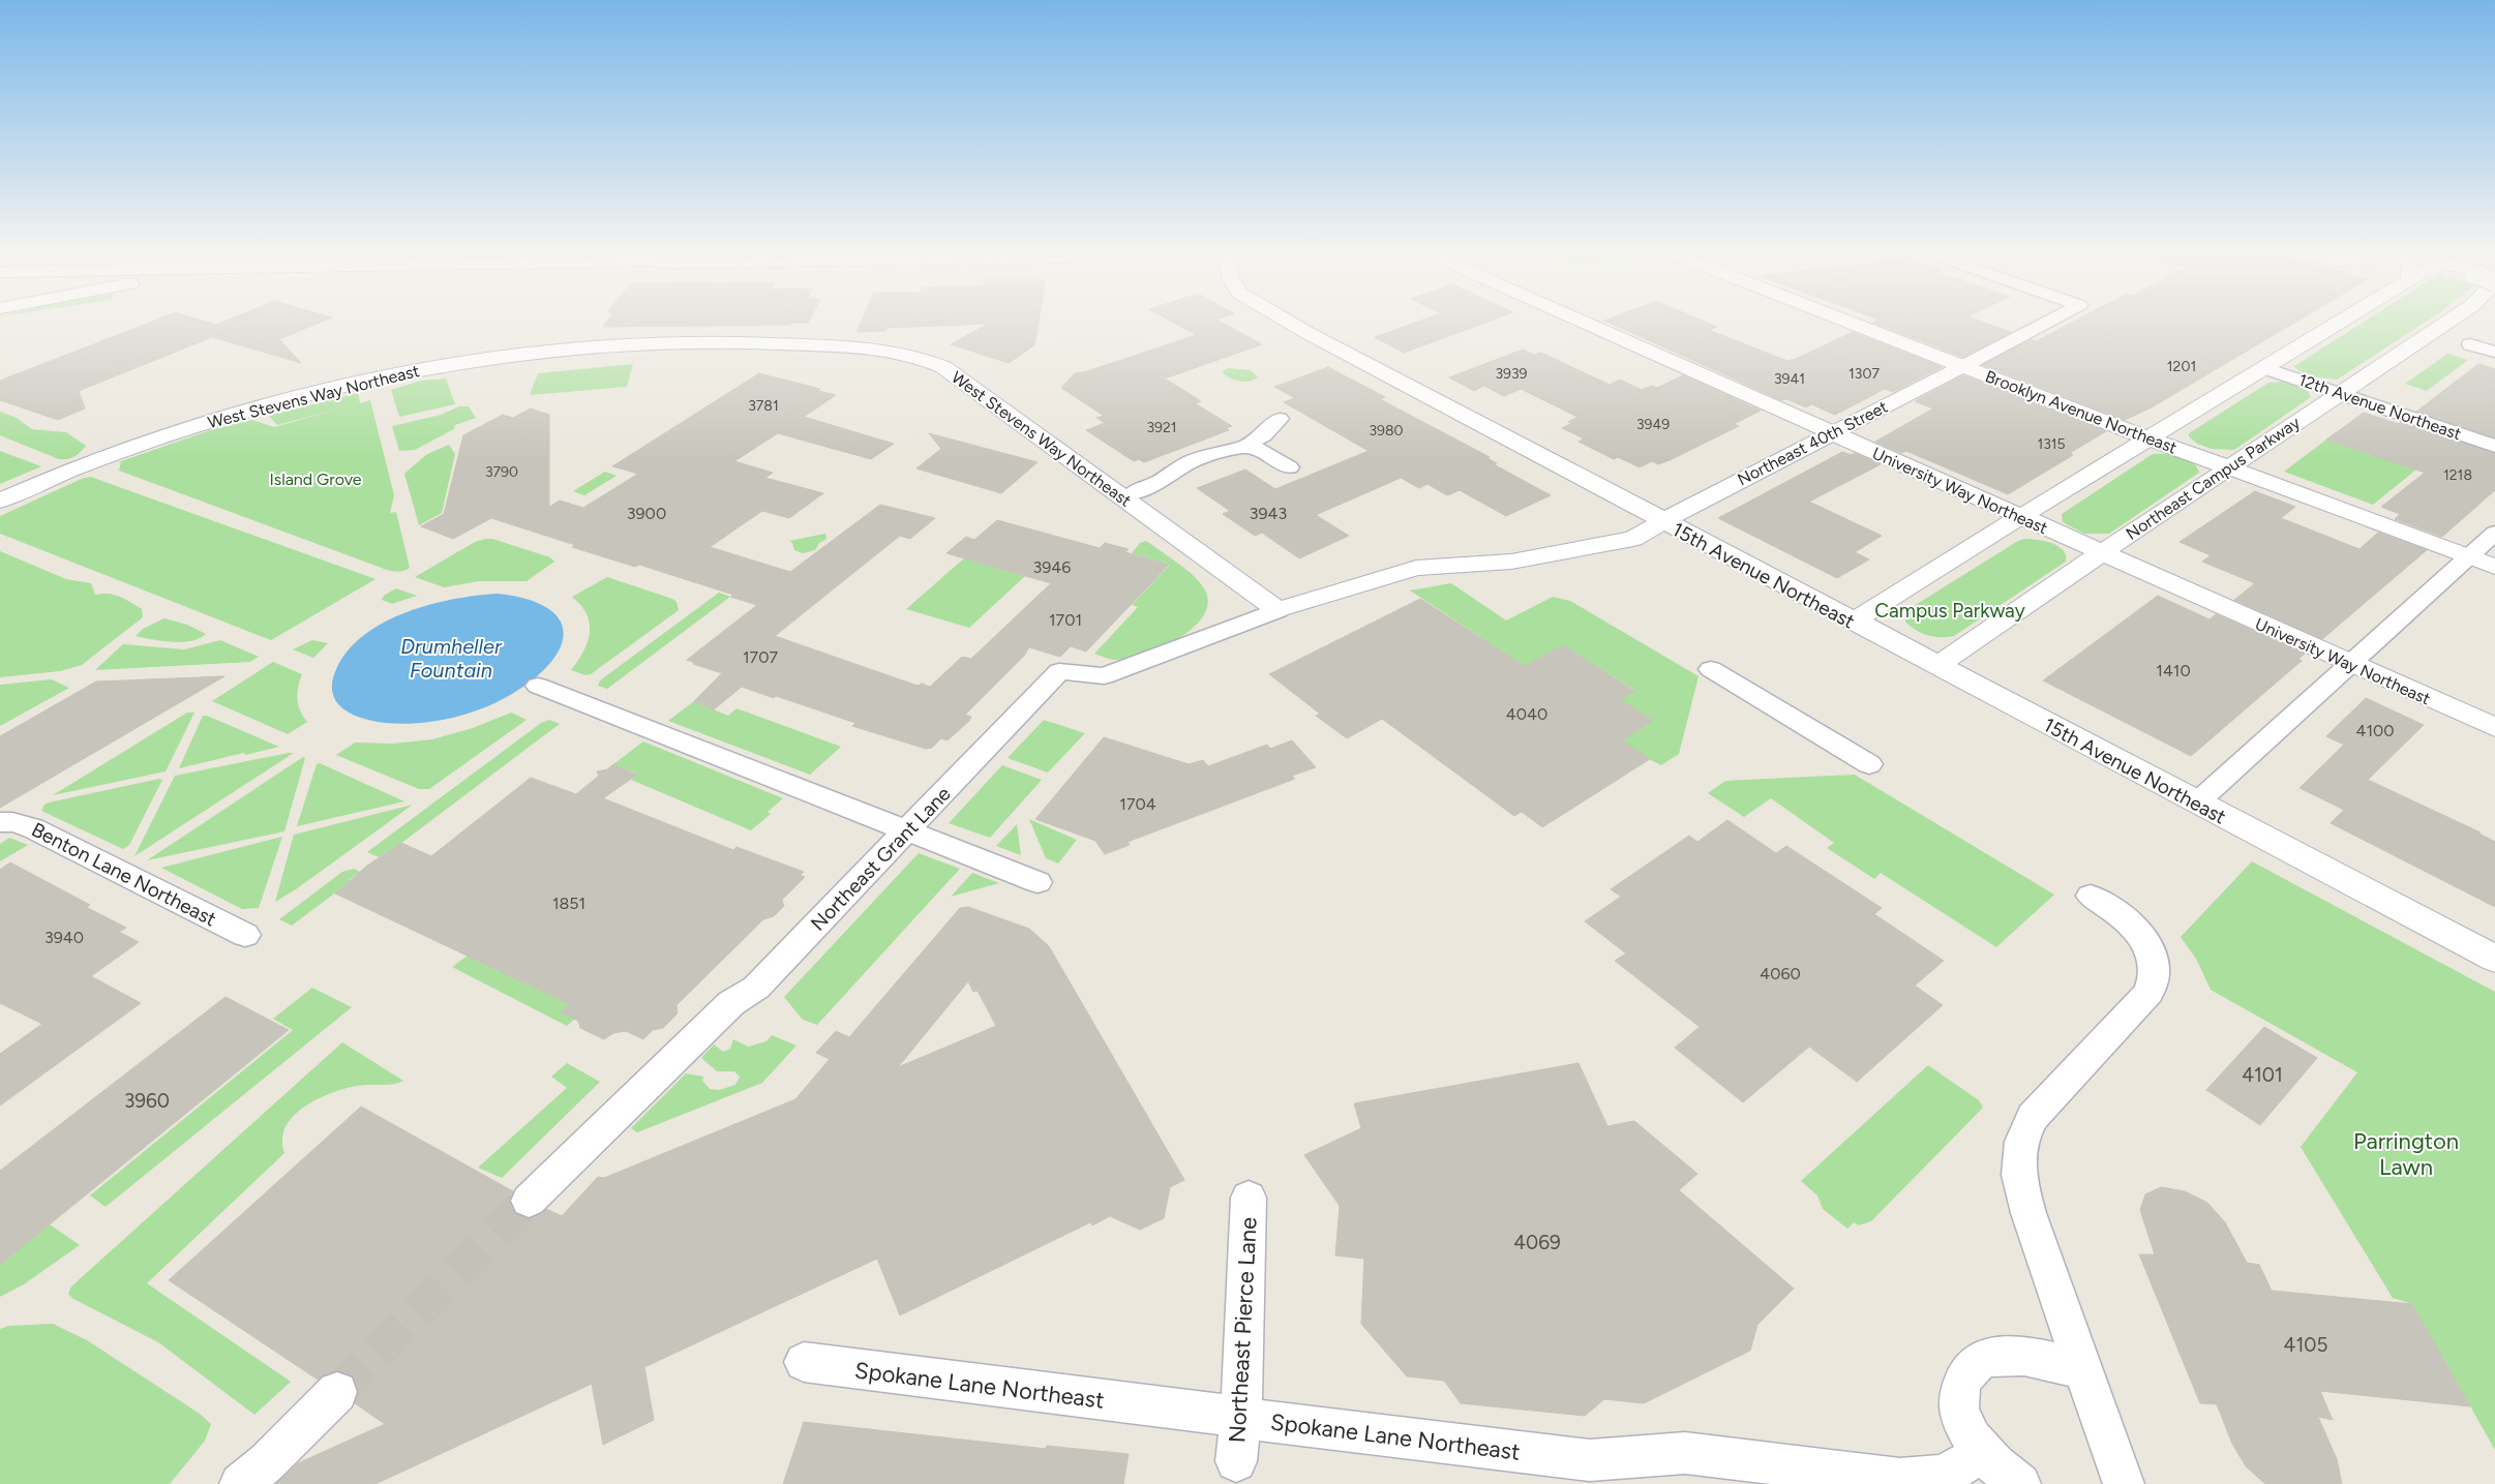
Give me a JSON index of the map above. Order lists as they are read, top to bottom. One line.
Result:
{"streets":{"street":["West Stevens Way Northeast","12th Avenue Northeast","Brooklyn Avenue Northeast","Northeast 40th Street","Northeast Campus Parkway","University Way Northeast","15th Avenue Northeast","Northeast Grant Lane","Benton Lane Northeast","Northeast Pierce Lane","Spokane Lane Northeast"]},"crossings":[["West Stevens Way Northeast","Northeast Grant Lane"],["12th Avenue Northeast","Northeast Campus Parkway"],["Brooklyn Avenue Northeast","Northeast 40th Street"],["Brooklyn Avenue Northeast","Northeast Campus Parkway"],["Northeast 40th Street","University Way Northeast"],["Northeast 40th Street","15th Avenue Northeast"],["Northeast Campus Parkway","University Way Northeast"],["Northeast Campus Parkway","15th Avenue Northeast"],["Northeast Pierce Lane","Spokane Lane Northeast"]],"water":["Drumheller Fountain"],"parks":["Island Grove","Campus Parkway","Parrington Lawn"],"house_numbers":["1201","3939","1307","3941","3781","3949","3921","3980","1315","3790","1218","3900","3943","3946","1701","1707","1410","4040","4100","1704","1851","3940","4060","4101","3960","4069","4105"]}
